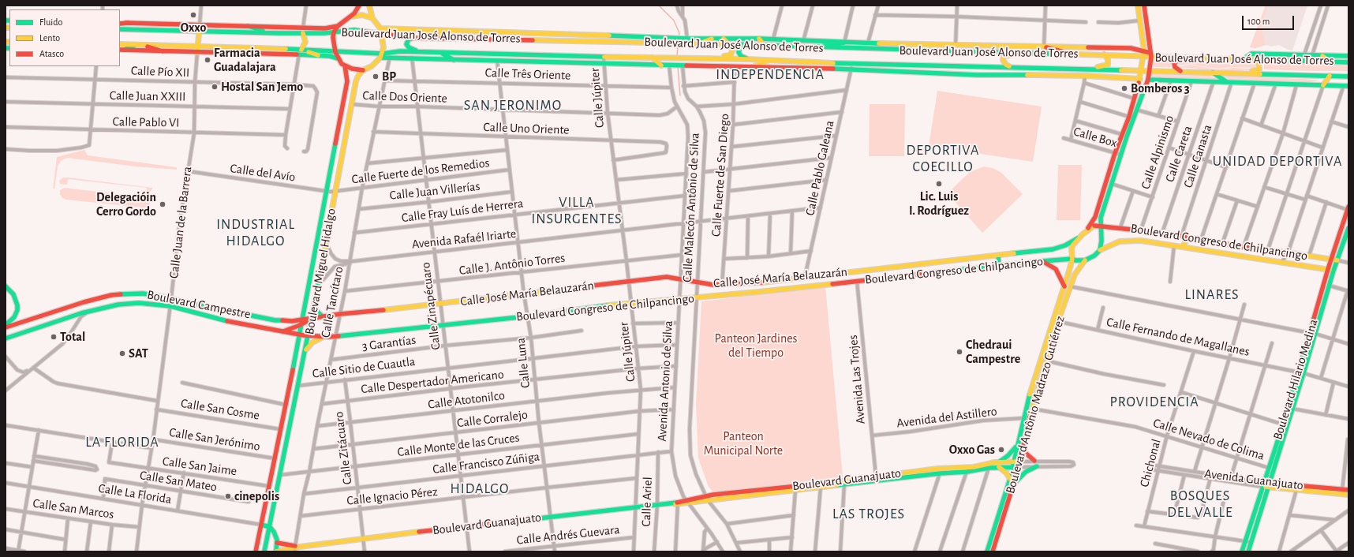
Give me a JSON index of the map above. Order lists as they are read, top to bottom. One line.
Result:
{"streets":{"street":["Boulevard Juan José Alonso de Torres","Calle Pío XII","Calle Três Oriente","Calle Juan XXIII","Calle Dos Oriente","Calle Júpiter","Calle Pablo VI","Calle Uno Oriente","Calle Box","Calle Alpinismo","Calle Careta","Calle Canasta","Calle Pablo Galeana","Calle Fuerte de los Remedios","Calle del Avío","Calle Fuerte de San Diego","Calle Juan Villerías","Calle Malecón Antônio de Silva","Calle Fray Luís de Herrera","Calle Juan de la Barrera","Avenida Rafaél Iriarte","Boulevard Congreso de Chilpancingo","Calle J. Antônio Torres","Boulevard Miguel Hidalgo","Calle José María Belauzarán","Calle Tancítaro","Boulevard Campestre","Calle Zinapécuaro","Calle Fernando de Magallanes","3 Garantías","Calle Luna","Calle Sitio de Cuautla","Avenida Las Trojes","Boulevard Hilario Medina","Avenida Antonio de Silva","Calle Despertador Americano","Calle Atotonilco","Boulevard Antônio Madrazo Gutiérrez","Calle San Cosme","Avenida del Astillero","Calle Corralejo","Calle San Jerónimo","Calle Nevado de Colima","Calle Monte de las Cruces","Calle Zitácuaro","Calle Francisco Zúñiga","Chichonal","Calle San Jaime","Boulevard Guanajuato","Avenida Guanajuato","Calle San Mateo","Calle La Florida","Calle Ignacio Pérez","Calle Ariel","Calle San Marcos","Calle Andrés Guevara"]},"crossings":[["Boulevard Juan José Alonso de Torres","Calle Júpiter"],["Boulevard Juan José Alonso de Torres","Calle Alpinismo"],["Boulevard Juan José Alonso de Torres","Calle Careta"],["Boulevard Juan José Alonso de Torres","Calle Canasta"],["Boulevard Juan José Alonso de Torres","Calle Pablo Galeana"],["Boulevard Juan José Alonso de Torres","Calle Fuerte de San Diego"],["Boulevard Juan José Alonso de Torres","Calle Malecón Antônio de Silva"],["Boulevard Juan José Alonso de Torres","Calle Juan de la Barrera"],["Boulevard Juan José Alonso de Torres","Boulevard Miguel Hidalgo"],["Boulevard Juan José Alonso de Torres","Calle Tancítaro"],["Boulevard Juan José Alonso de Torres","Calle Zinapécuaro"],["Boulevard Juan José Alonso de Torres","Calle Luna"],["Boulevard Juan José Alonso de Torres","Avenida Antonio de Silva"],["Calle Pío XII","Calle Juan de la Barrera"],["Calle Três Oriente","Calle Júpiter"],["Calle Três Oriente","Calle Tancítaro"],["Calle Três Oriente","Calle Zinapécuaro"],["Calle Três Oriente","Calle Luna"],["Calle Três Oriente","Avenida Antonio de Silva"],["Calle Juan XXIII","Calle Juan de la Barrera"],["Calle Dos Oriente","Calle Júpiter"],["Calle Dos Oriente","Boulevard Miguel Hidalgo"],["Calle Dos Oriente","Calle Tancítaro"],["Calle Dos Oriente","Calle Zinapécuaro"],["Calle Dos Oriente","Calle Luna"],["Calle Dos Oriente","Avenida Antonio de Silva"],["Calle Júpiter","Calle Uno Oriente"],["Calle Júpiter","Calle Fray Luís de Herrera"],["Calle Júpiter","Avenida Rafaél Iriarte"],["Calle Júpiter","Boulevard Congreso de Chilpancingo"],["Calle Júpiter","Calle J. Antônio Torres"],["Calle Júpiter","Calle José María Belauzarán"],["Calle Júpiter","Calle Sitio de Cuautla"],["Calle Júpiter","Calle Despertador Americano"],["Calle Júpiter","Calle Atotonilco"],["Calle Júpiter","Calle Corralejo"],["Calle Júpiter","Calle Monte de las Cruces"],["Calle Júpiter","Calle Francisco Zúñiga"],["Calle Júpiter","Boulevard Guanajuato"],["Calle Júpiter","Calle Ignacio Pérez"],["Calle Júpiter","Calle Andrés Guevara"],["Calle Pablo VI","Calle Juan de la Barrera"],["Calle Uno Oriente","Calle Tancítaro"],["Calle Uno Oriente","Calle Zinapécuaro"],["Calle Uno Oriente","Calle Luna"],["Calle Alpinismo","Boulevard Congreso de Chilpancingo"],["Calle Careta","Boulevard Congreso de Chilpancingo"],["Calle Canasta","Boulevard Congreso de Chilpancingo"],["Calle Pablo Galeana","Avenida Rafaél Iriarte"],["Calle Pablo Galeana","Calle José María Belauzarán"],["Calle Fuerte de los Remedios","Calle del Avío"],["Calle Fuerte de los Remedios","Boulevard Miguel Hidalgo"],["Calle Fuerte de los Remedios","Calle Tancítaro"],["Calle Fuerte de los Remedios","Calle Zinapécuaro"],["Calle Fuerte de los Remedios","Calle Luna"],["Calle del Avío","Calle Juan de la Barrera"],["Calle del Avío","Boulevard Miguel Hidalgo"],["Calle Fuerte de San Diego","Avenida Rafaél Iriarte"],["Calle Fuerte de San Diego","Calle José María Belauzarán"],["Calle Juan Villerías","Calle Tancítaro"],["Calle Juan Villerías","Calle Zinapécuaro"],["Calle Juan Villerías","Calle Luna"],["Calle Malecón Antônio de Silva","Avenida Rafaél Iriarte"],["Calle Malecón Antônio de Silva","Boulevard Congreso de Chilpancingo"],["Calle Malecón Antônio de Silva","Calle José María Belauzarán"],["Calle Malecón Antônio de Silva","Boulevard Guanajuato"],["Calle Fray Luís de Herrera","Calle Tancítaro"],["Calle Fray Luís de Herrera","Calle Zinapécuaro"],["Calle Fray Luís de Herrera","Calle Luna"],["Calle Fray Luís de Herrera","Avenida Antonio de Silva"],["Calle Juan de la Barrera","Boulevard Campestre"],["Calle Juan de la Barrera","Calle San Cosme"],["Calle Juan de la Barrera","Calle San Jerónimo"],["Calle Juan de la Barrera","Calle San Jaime"],["Calle Juan de la Barrera","Calle San Mateo"],["Calle Juan de la Barrera","Calle La Florida"],["Calle Juan de la Barrera","Calle San Marcos"],["Avenida Rafaél Iriarte","Boulevard Miguel Hidalgo"],["Avenida Rafaél Iriarte","Calle Tancítaro"],["Avenida Rafaél Iriarte","Calle Zinapécuaro"],["Avenida Rafaél Iriarte","Calle Luna"],["Avenida Rafaél Iriarte","Avenida Antonio de Silva"],["Boulevard Congreso de Chilpancingo","Boulevard Miguel Hidalgo"],["Boulevard Congreso de Chilpancingo","Calle Tancítaro"],["Boulevard Congreso de Chilpancingo","Boulevard Campestre"],["Boulevard Congreso de Chilpancingo","Calle Zinapécuaro"],["Boulevard Congreso de Chilpancingo","Calle Luna"],["Boulevard Congreso de Chilpancingo","Avenida Las Trojes"],["Boulevard Congreso de Chilpancingo","Boulevard Hilario Medina"],["Boulevard Congreso de Chilpancingo","Avenida Antonio de Silva"],["Boulevard Congreso de Chilpancingo","Boulevard Antônio Madrazo Gutiérrez"],["Calle J. Antônio Torres","Calle Tancítaro"],["Calle J. Antônio Torres","Calle Zinapécuaro"],["Calle J. Antônio Torres","Calle Luna"],["Calle J. Antônio Torres","Avenida Antonio de Silva"],["Boulevard Miguel Hidalgo","Calle José María Belauzarán"],["Boulevard Miguel Hidalgo","Boulevard Campestre"],["Boulevard Miguel Hidalgo","Calle Sitio de Cuautla"],["Boulevard Miguel Hidalgo","Calle San Cosme"],["Boulevard Miguel Hidalgo","Calle San Jerónimo"],["Boulevard Miguel Hidalgo","Calle Monte de las Cruces"],["Boulevard Miguel Hidalgo","Calle San Jaime"],["Boulevard Miguel Hidalgo","Boulevard Guanajuato"],["Boulevard Miguel Hidalgo","Calle La Florida"],["Calle José María Belauzarán","Calle Tancítaro"],["Calle José María Belauzarán","Boulevard Campestre"],["Calle José María Belauzarán","Calle Zinapécuaro"],["Calle José María Belauzarán","Calle Luna"],["Calle José María Belauzarán","Avenida Antonio de Silva"],["Calle José María Belauzarán","Boulevard Antônio Madrazo Gutiérrez"],["Calle Tancítaro","3 Garantías"],["Calle Tancítaro","Calle Sitio de Cuautla"],["Calle Tancítaro","Calle Despertador Americano"],["Calle Tancítaro","Calle Atotonilco"],["Calle Tancítaro","Calle Corralejo"],["Calle Tancítaro","Calle Monte de las Cruces"],["Calle Tancítaro","Calle Francisco Zúñiga"],["Calle Tancítaro","Boulevard Guanajuato"],["Calle Tancítaro","Calle Ignacio Pérez"],["Calle Zinapécuaro","3 Garantías"],["Calle Zinapécuaro","Calle Sitio de Cuautla"],["Calle Zinapécuaro","Calle Despertador Americano"],["Calle Zinapécuaro","Calle Atotonilco"],["Calle Zinapécuaro","Calle Corralejo"],["Calle Zinapécuaro","Calle Monte de las Cruces"],["Calle Zinapécuaro","Calle Francisco Zúñiga"],["Calle Zinapécuaro","Boulevard Guanajuato"],["Calle Zinapécuaro","Calle Ignacio Pérez"],["Calle Fernando de Magallanes","Boulevard Hilario Medina"],["Calle Fernando de Magallanes","Boulevard Antônio Madrazo Gutiérrez"],["Calle Fernando de Magallanes","Chichonal"],["3 Garantías","Calle Luna"],["Calle Luna","Calle Sitio de Cuautla"],["Calle Luna","Calle Despertador Americano"],["Calle Luna","Calle Atotonilco"],["Calle Luna","Calle Corralejo"],["Calle Luna","Calle Monte de las Cruces"],["Calle Luna","Calle Francisco Zúñiga"],["Calle Luna","Boulevard Guanajuato"],["Calle Luna","Calle Ignacio Pérez"],["Calle Luna","Calle Andrés Guevara"],["Calle Sitio de Cuautla","Avenida Antonio de Silva"],["Calle Sitio de Cuautla","Calle Zitácuaro"],["Avenida Las Trojes","Avenida del Astillero"],["Avenida Las Trojes","Boulevard Guanajuato"],["Boulevard Hilario Medina","Calle Nevado de Colima"],["Boulevard Hilario Medina","Avenida Guanajuato"],["Avenida Antonio de Silva","Calle Despertador Americano"],["Avenida Antonio de Silva","Calle Atotonilco"],["Avenida Antonio de Silva","Calle Corralejo"],["Avenida Antonio de Silva","Calle Francisco Zúñiga"],["Avenida Antonio de Silva","Boulevard Guanajuato"],["Calle Despertador Americano","Calle Zitácuaro"],["Calle Atotonilco","Calle Zitácuaro"],["Boulevard Antônio Madrazo Gutiérrez","Avenida del Astillero"],["Boulevard Antônio Madrazo Gutiérrez","Calle Nevado de Colima"],["Boulevard Antônio Madrazo Gutiérrez","Boulevard Guanajuato"],["Calle Corralejo","Calle Zitácuaro"],["Calle Nevado de Colima","Chichonal"],["Calle Monte de las Cruces","Calle Zitácuaro"],["Calle Zitácuaro","Calle Francisco Zúñiga"],["Calle Zitácuaro","Boulevard Guanajuato"],["Calle Zitácuaro","Calle Ignacio Pérez"],["Calle Francisco Zúñiga","Calle Ariel"],["Chichonal","Avenida Guanajuato"],["Boulevard Guanajuato","Calle Ariel"],["Calle San Mateo","Calle La Florida"]],"districts":["INDEPENDENCIA","SAN JERONIMO","DEPORTIVA COECILLO","UNIDAD DEPORTIVA","VILLA INSURGENTES","INDUSTRIAL HIDALGO","LINARES","PROVIDENCIA","LA FLORIDA","HIDALGO","BOSQUES DEL VALLE","LAS TROJES"],"parks":["Panteon Jardines del Tiempo","Panteon Municipal Norte"],"places":["Oxxo","Farmacia Guadalajara","BP","Hostal San Jemo","Bomberos 3","Lic. Luis I. Rodríguez","Delegacióin Cerro Gordo","Total","Chedraui Campestre","SAT","Oxxo Gas","cinepolis"],"legend":["Fluido","Lento","Atasco"],"scale_bar":"100 m"}
